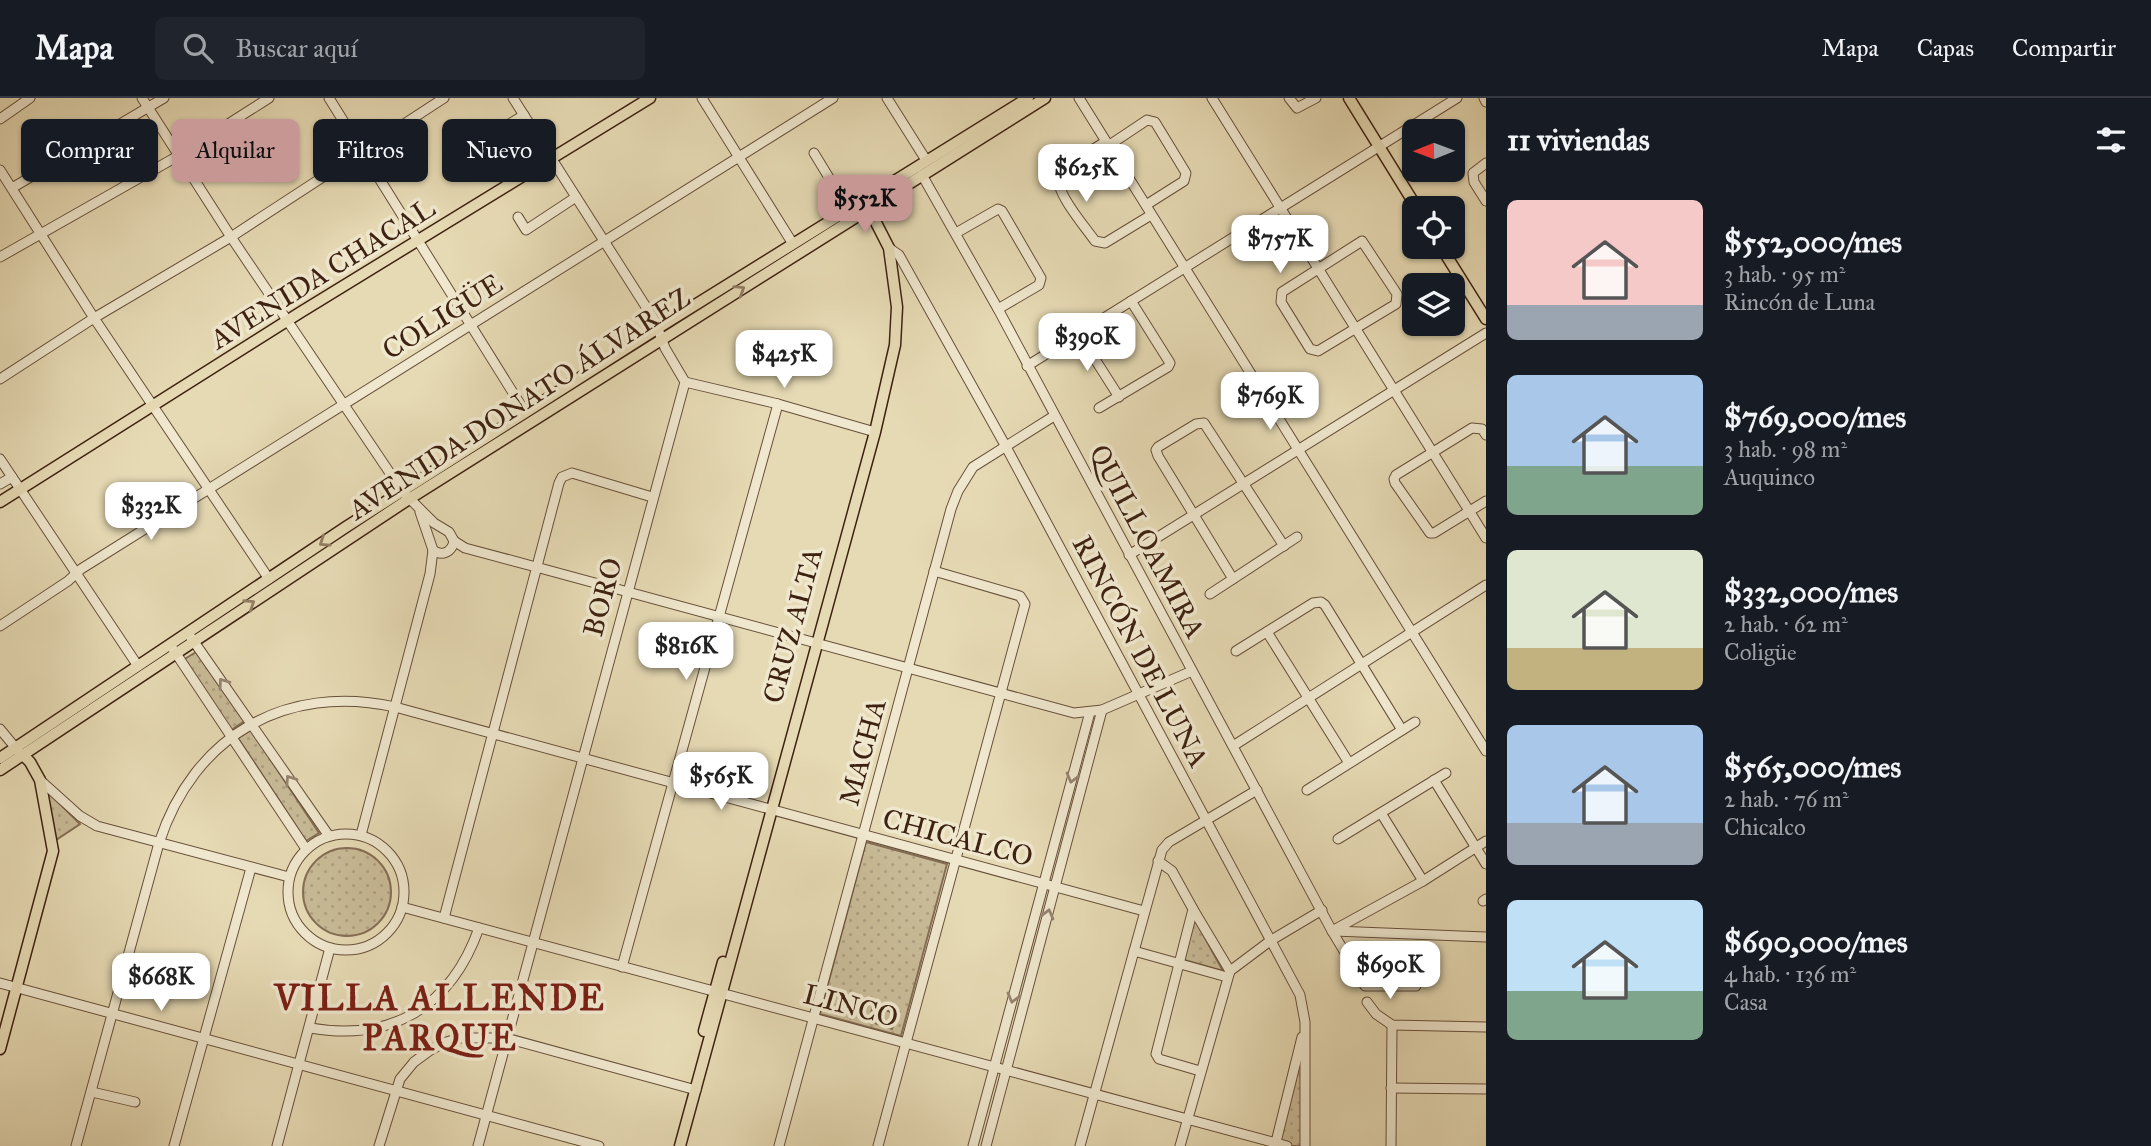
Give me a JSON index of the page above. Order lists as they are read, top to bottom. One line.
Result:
{"streets":{"main road":["AVENIDA CHACAL","AVENIDA DONATO ÁLVAREZ","CRUZ ALTA","RINCÓN DE LUNA"],"street":["COLIGÜE","QUILLOAMIRA","BORO","MACHA","CHICALCO","LINCO"]},"crossings":[["AVENIDA DONATO ÁLVAREZ","QUILLOAMIRA"],["AVENIDA DONATO ÁLVAREZ","RINCÓN DE LUNA"],["QUILLOAMIRA","MACHA"],["BORO","CHICALCO"],["BORO","LINCO"],["CRUZ ALTA","RINCÓN DE LUNA"],["CRUZ ALTA","CHICALCO"],["CRUZ ALTA","LINCO"],["RINCÓN DE LUNA","MACHA"],["MACHA","CHICALCO"],["MACHA","LINCO"]],"districts":["VILLA ALLENDE PARQUE"],"north":"left","page":{"header":"Mapa","search":"Buscar aquí","nav":["Mapa","Capas","Compartir"],"heading":"11 viviendas","chip":["Comprar","Alquilar","Filtros","Nuevo"],"price":["$625K","$552K","$757K","$390K","$425K","$769K","$332K","$816K","$565K","$690K","$668K"],"list":[{"name":"$552,000/mes","note":"3 hab. · 95 m² · Rincón de Luna"},{"name":"$769,000/mes","note":"3 hab. · 98 m² · Auquinco"},{"name":"$332,000/mes","note":"2 hab. · 62 m² · Coligüe"},{"name":"$565,000/mes","note":"2 hab. · 76 m² · Chicalco"},{"name":"$690,000/mes","note":"4 hab. · 136 m² · Casa"}]}}
